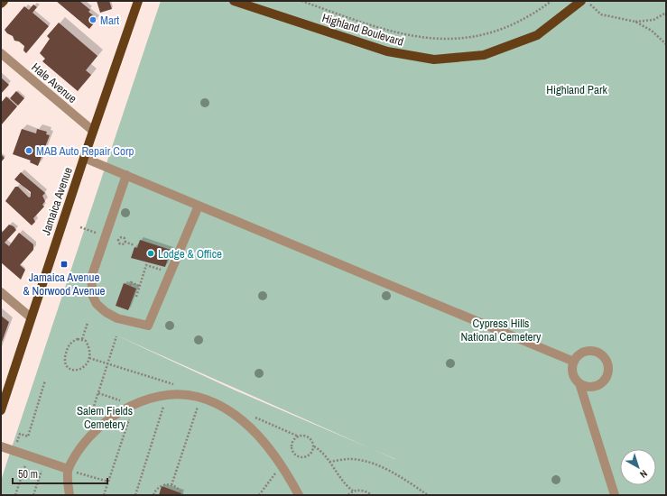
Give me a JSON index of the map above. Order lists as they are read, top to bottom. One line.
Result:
{"streets":{"main road":["Highland Boulevard","Jamaica Avenue"],"street":["Hale Avenue"]},"crossings":[["Hale Avenue","Jamaica Avenue"]],"parks":["Highland Park","Cypress Hills National Cemetery","Salem Fields Cemetery"],"places":{"other":["Mart","MAB Auto Repair Corp","Lodge & Office"],"transit":["Jamaica Avenue & Norwood Avenue"]},"scale_bar":"50 m","north":"bottom right"}
